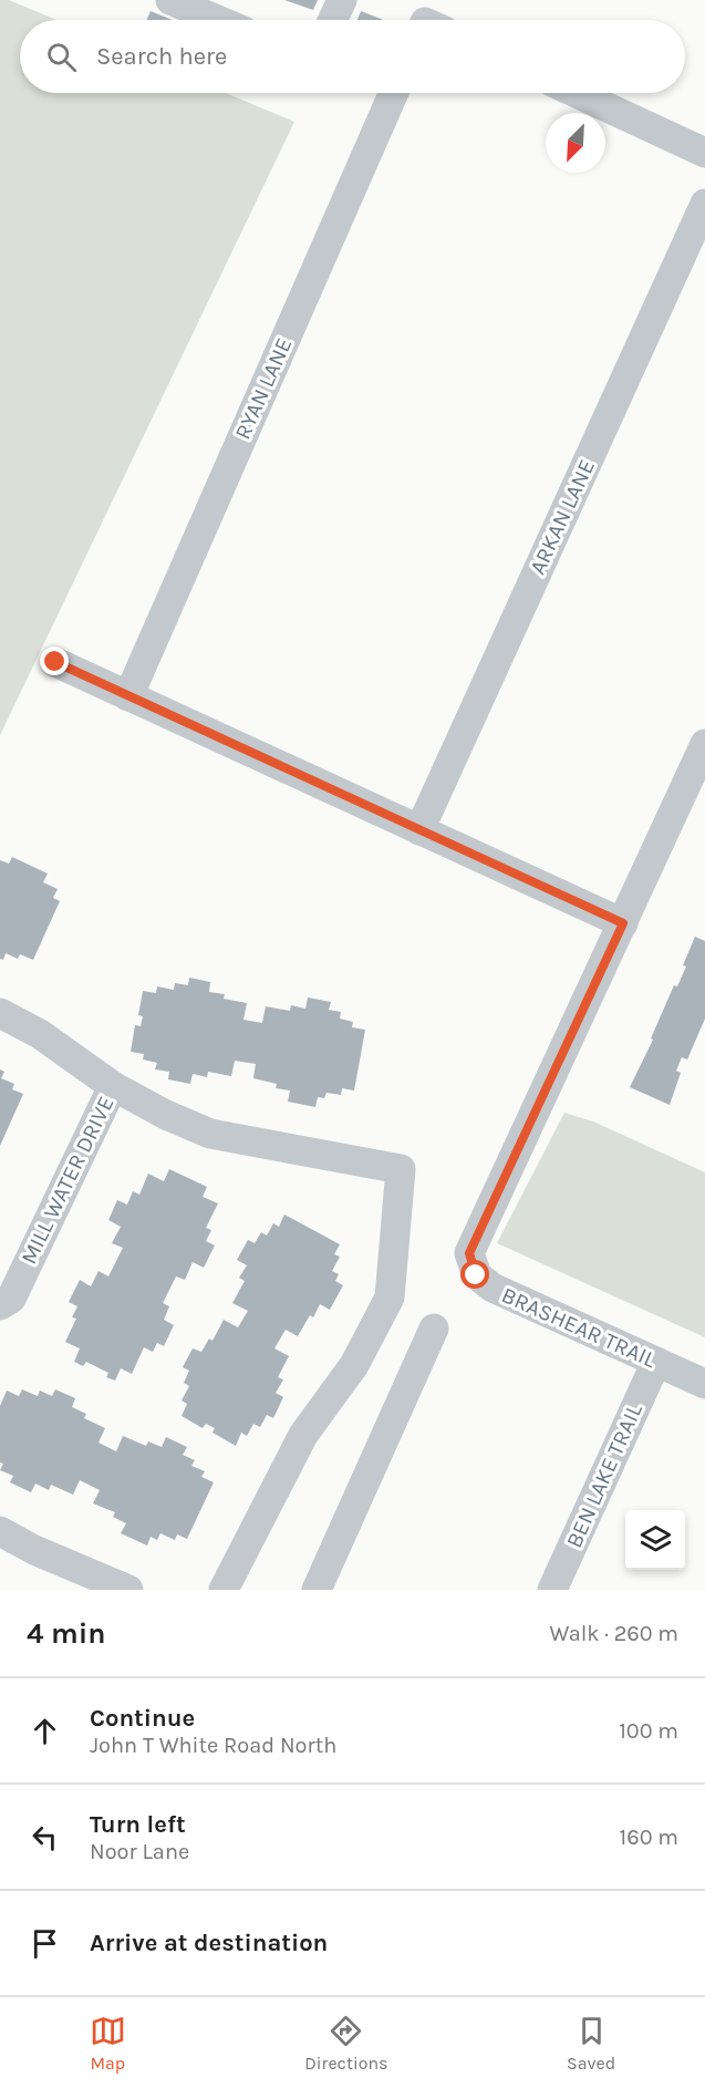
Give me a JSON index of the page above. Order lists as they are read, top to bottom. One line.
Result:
{"streets":{"street":["RYAN LANE","ARKAN LANE","MILL WATER DRIVE","BRASHEAR TRAIL","BEN LAKE TRAIL"]},"crossings":[["BRASHEAR TRAIL","BEN LAKE TRAIL"]],"north":"bottom left","page":{"search":"Search here","heading":["4 min","Walk · 260 m"],"list":[["Continue","John T White Road North","100 m"],["Turn left","Noor Lane","160 m"],"Arrive at destination"],"nav":["Map","Directions","Saved"]}}
